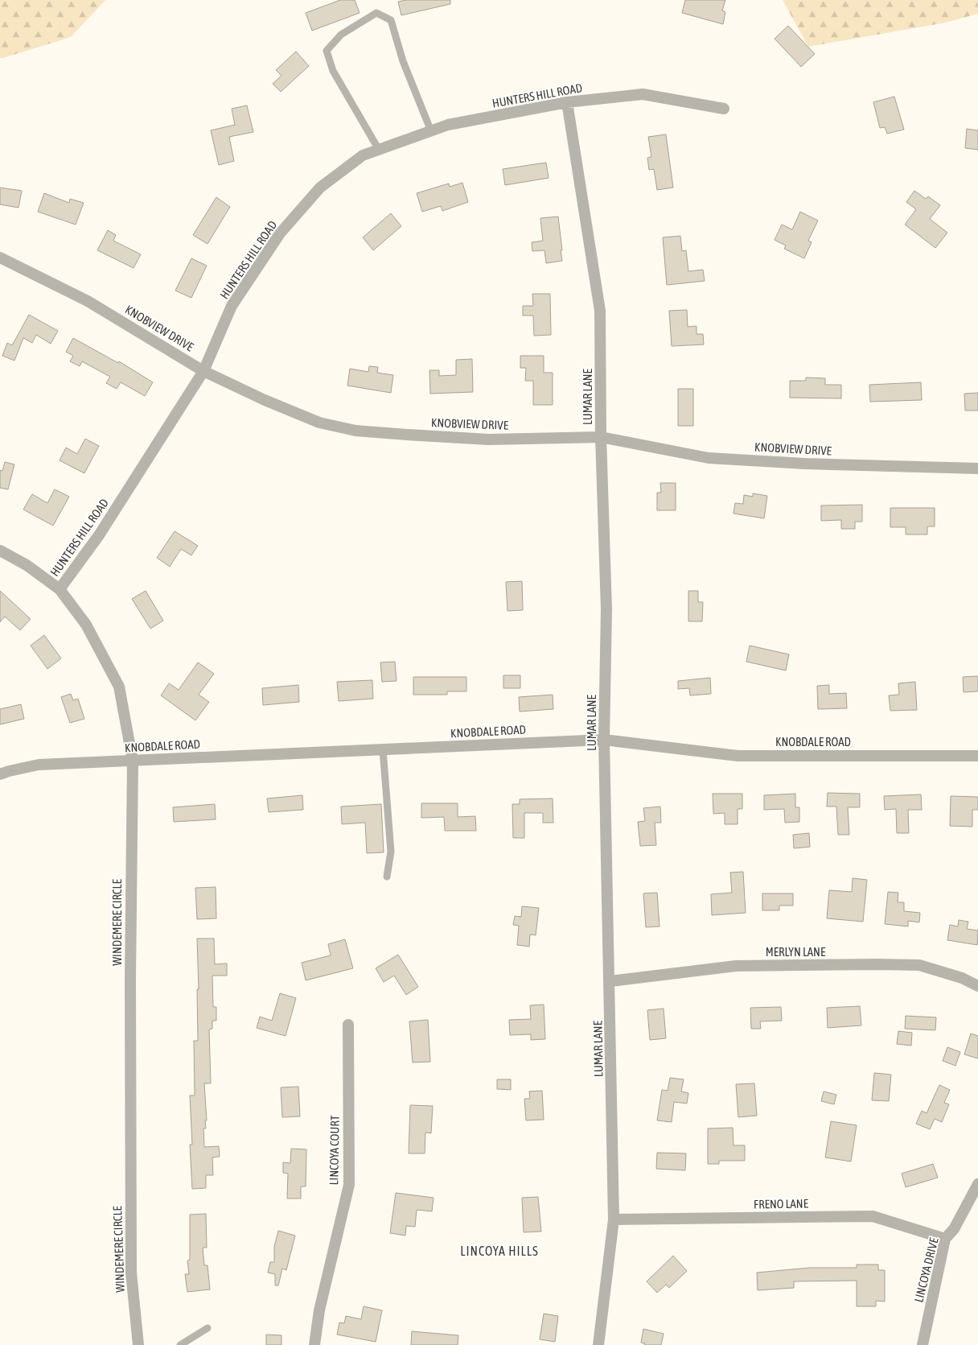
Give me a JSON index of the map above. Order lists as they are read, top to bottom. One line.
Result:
{"streets":{"street":["HUNTERS HILL ROAD","KNOBVIEW DRIVE","LUMAR LANE","KNOBDALE ROAD","WINDEMERE CIRCLE","MERLYN LANE","LINCOYA COURT","FRENO LANE","LINCOYA DRIVE"]},"crossings":[["HUNTERS HILL ROAD","KNOBVIEW DRIVE"],["HUNTERS HILL ROAD","LUMAR LANE"],["HUNTERS HILL ROAD","WINDEMERE CIRCLE"],["KNOBVIEW DRIVE","LUMAR LANE"],["LUMAR LANE","KNOBDALE ROAD"],["LUMAR LANE","MERLYN LANE"],["LUMAR LANE","FRENO LANE"],["KNOBDALE ROAD","WINDEMERE CIRCLE"],["FRENO LANE","LINCOYA DRIVE"]],"districts":["LINCOYA HILLS"]}
